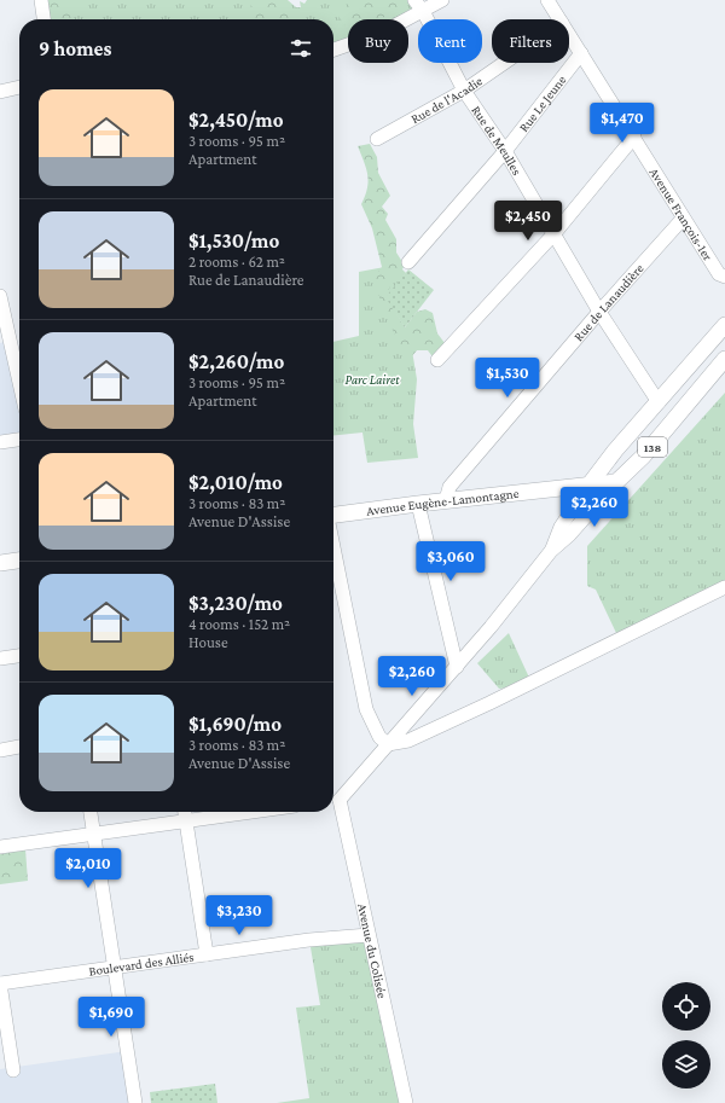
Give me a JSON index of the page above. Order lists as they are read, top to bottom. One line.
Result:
{"streets":{"main road":["138","Avenue Eugène-Lamontagne"],"street":["Rue de l'Acadie","Rue Le Jeune","Rue de Meulles","Avenue François-1er","Rue de Lanaudière","Avenue du Colisée","Boulevard des Alliés"]},"crossings":[["Rue de l'Acadie","Rue de Meulles"],["Rue Le Jeune","Rue de Meulles"],["Rue Le Jeune","Avenue François-1er"],["Rue de Meulles","Rue de Lanaudière"],["Rue de Meulles","138"],["Avenue François-1er","Rue de Lanaudière"],["Rue de Lanaudière","Avenue Eugène-Lamontagne"],["138","Avenue Eugène-Lamontagne"],["Avenue du Colisée","Boulevard des Alliés"]],"parks":["Parc Lairet"],"page":{"chip":["Buy","Rent","Filters"],"heading":"9 homes","list":[{"name":"$2,450/mo","note":"3 rooms · 95 m² · Apartment"},{"name":"$1,530/mo","note":"2 rooms · 62 m² · Rue de Lanaudière"},{"name":"$2,260/mo","note":"3 rooms · 95 m² · Apartment"},{"name":"$2,010/mo","note":"3 rooms · 83 m² · Avenue D'Assise"},{"name":"$3,230/mo","note":"4 rooms · 152 m² · House"},{"name":"$1,690/mo","note":"3 rooms · 83 m² · Avenue D'Assise"}],"price":["$1,470","$2,450","$1,530","$2,260","$3,060","$2,260","$2,010","$3,230","$1,690"]}}
